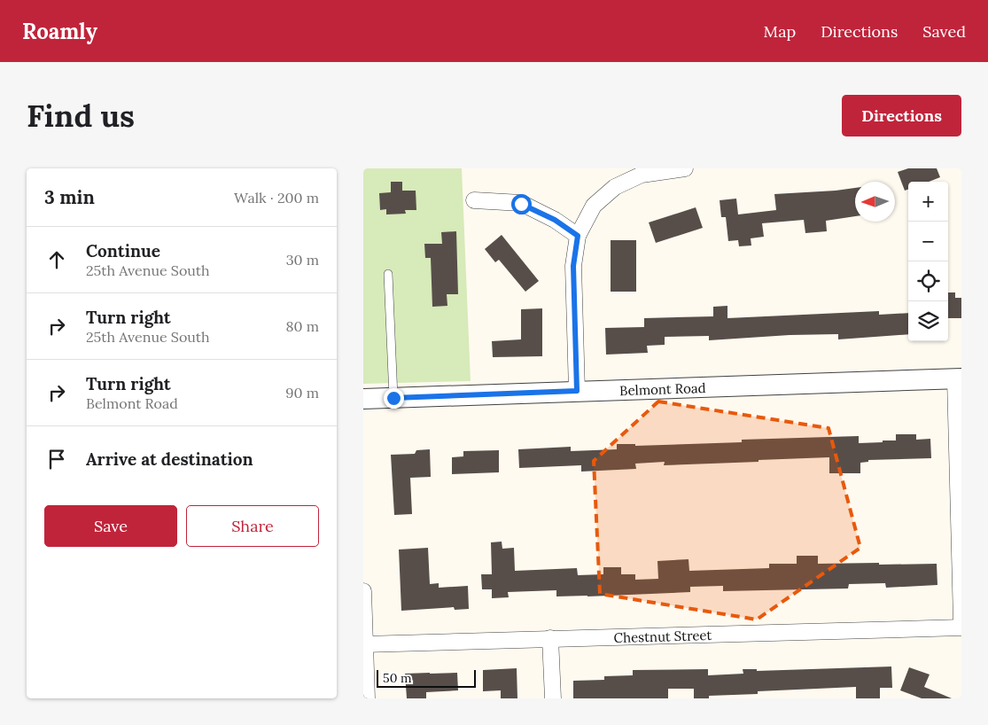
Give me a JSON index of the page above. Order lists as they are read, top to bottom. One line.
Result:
{"streets":{"street":["Belmont Road","Chestnut Street"]},"scale_bar":"50 m","north":"left","page":{"header":"Roamly","nav":["Map","Directions","Saved"],"buttons":["Directions",["Save","Share"]],"title":"Find us","heading":["3 min","Walk · 200 m"],"map_buttons":["+","−"],"list":[["Continue","25th Avenue South","30 m"],["Turn right","25th Avenue South","80 m"],["Turn right","Belmont Road","90 m"],"Arrive at destination"],"scale":"50 m"}}
